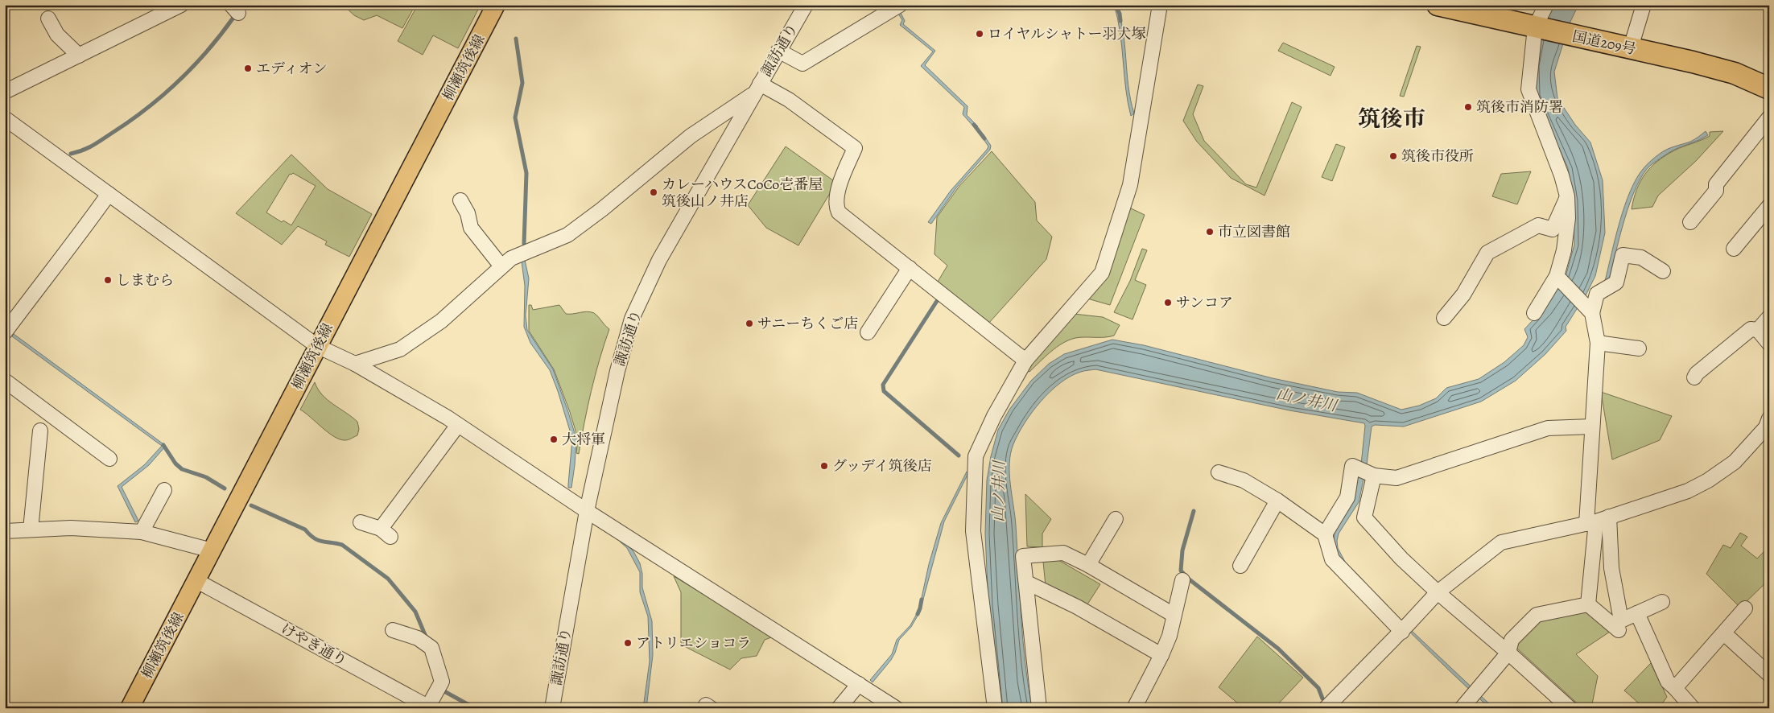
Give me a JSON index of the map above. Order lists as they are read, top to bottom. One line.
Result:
{"streets":{"highway":["国道209号"],"main road":["柳瀬筑後線"],"street":["諏訪通り","けやき通り"]},"crossings":[["柳瀬筑後線","けやき通り"]],"districts":["筑後市"],"water":["山ノ井川"],"places":["ロイヤルシャトー羽犬塚","エディオン","筑後市消防署","筑後市役所","カレーハウスCoCo壱番屋 筑後山ノ井店","市立図書館","しまむら","サンコア","サニーちくご店","大将軍","グッデイ筑後店","アトリエショコラ"]}
